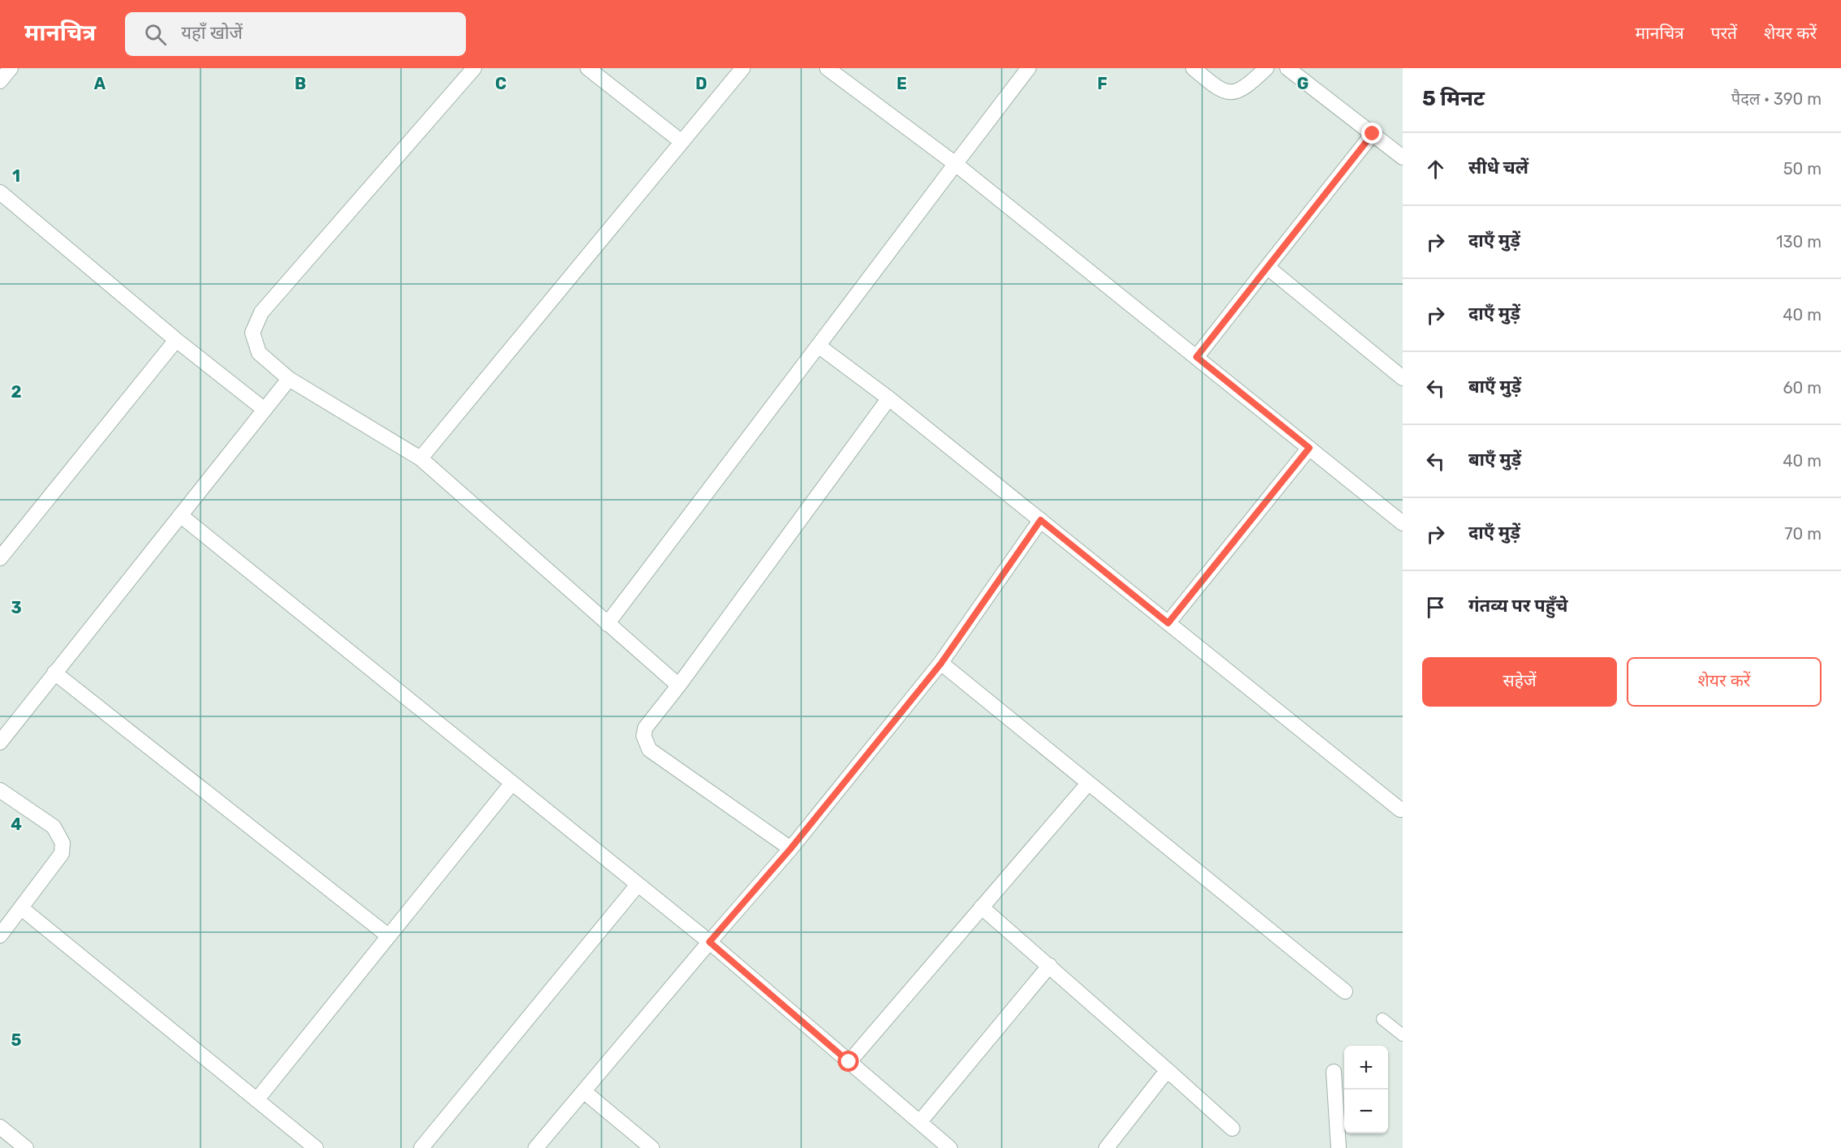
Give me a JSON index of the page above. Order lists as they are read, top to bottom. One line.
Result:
{"page":{"header":"मानचित्र","search":"यहाँ खोजें","nav":["मानचित्र","परतें","शेयर करें"],"heading":["5 मिनट","पैदल · 390 m"],"list":[["सीधे चलें","50 m"],["दाएँ मुड़ें","130 m"],["दाएँ मुड़ें","40 m"],["बाएँ मुड़ें","60 m"],["बाएँ मुड़ें","40 m"],["दाएँ मुड़ें","70 m"],"गंतव्य पर पहुँचे"],"buttons":["सहेजें","शेयर करें"],"map_buttons":["+","−"]},"grid":{"columns":["A","B","C","D","E","F","G"],"rows":["1","2","3","4","5"]}}
